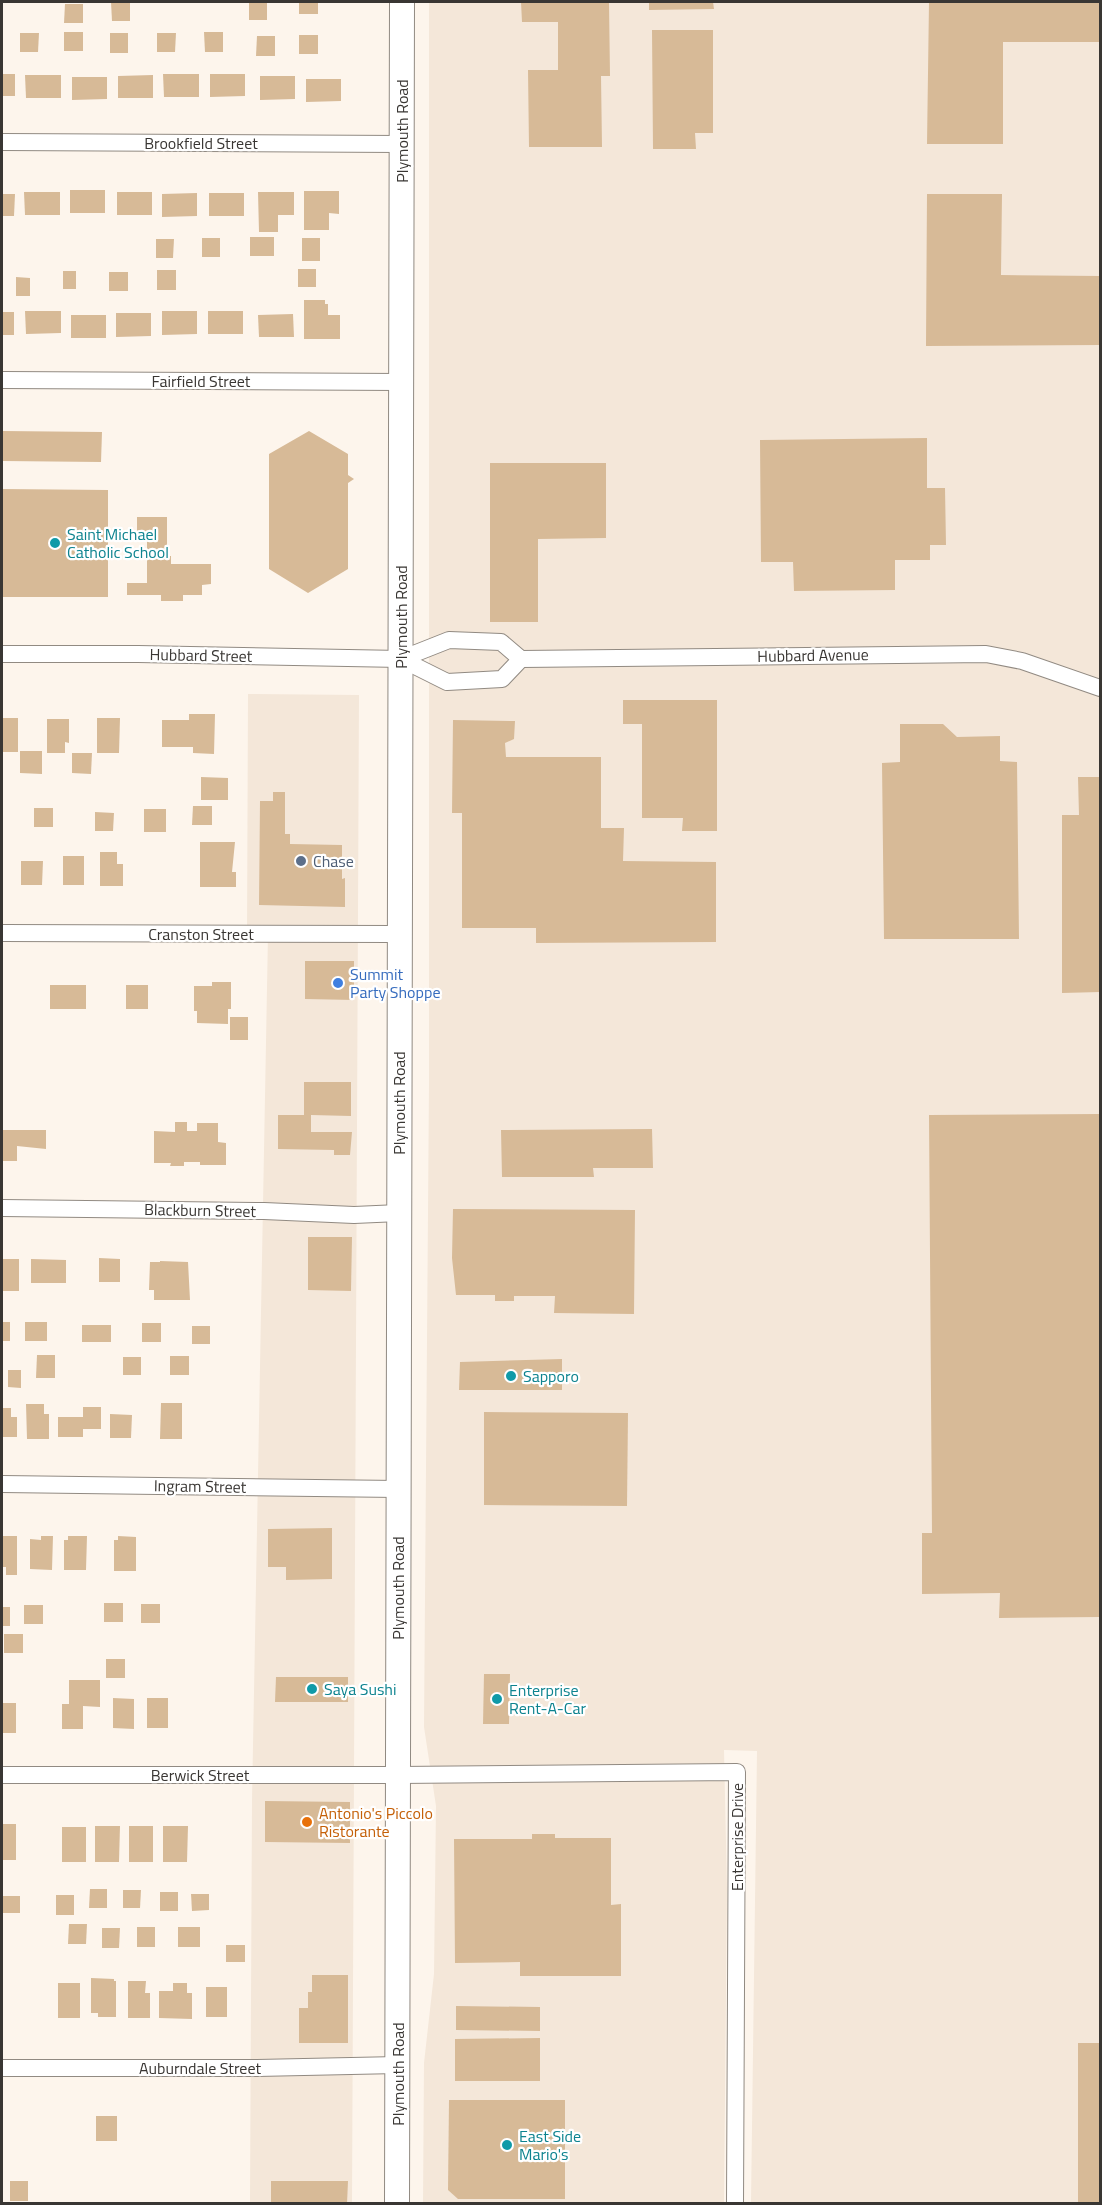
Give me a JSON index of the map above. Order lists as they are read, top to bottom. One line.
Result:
{"streets":{"main road":["Plymouth Road"],"street":["Brookfield Street","Fairfield Street","Hubbard Street","Hubbard Avenue","Cranston Street","Blackburn Street","Ingram Street","Berwick Street","Enterprise Drive","Auburndale Street"]},"crossings":[["Plymouth Road","Brookfield Street"],["Plymouth Road","Fairfield Street"],["Plymouth Road","Hubbard Street"],["Plymouth Road","Cranston Street"],["Plymouth Road","Blackburn Street"],["Plymouth Road","Ingram Street"],["Plymouth Road","Berwick Street"],["Plymouth Road","Enterprise Drive"],["Plymouth Road","Auburndale Street"],["Berwick Street","Enterprise Drive"]],"places":["Saint Michael Catholic School","Chase","Summit Party Shoppe","Sapporo","Saya Sushi","Enterprise Rent-A-Car","Antonio's Piccolo Ristorante","East Side Mario's"]}
